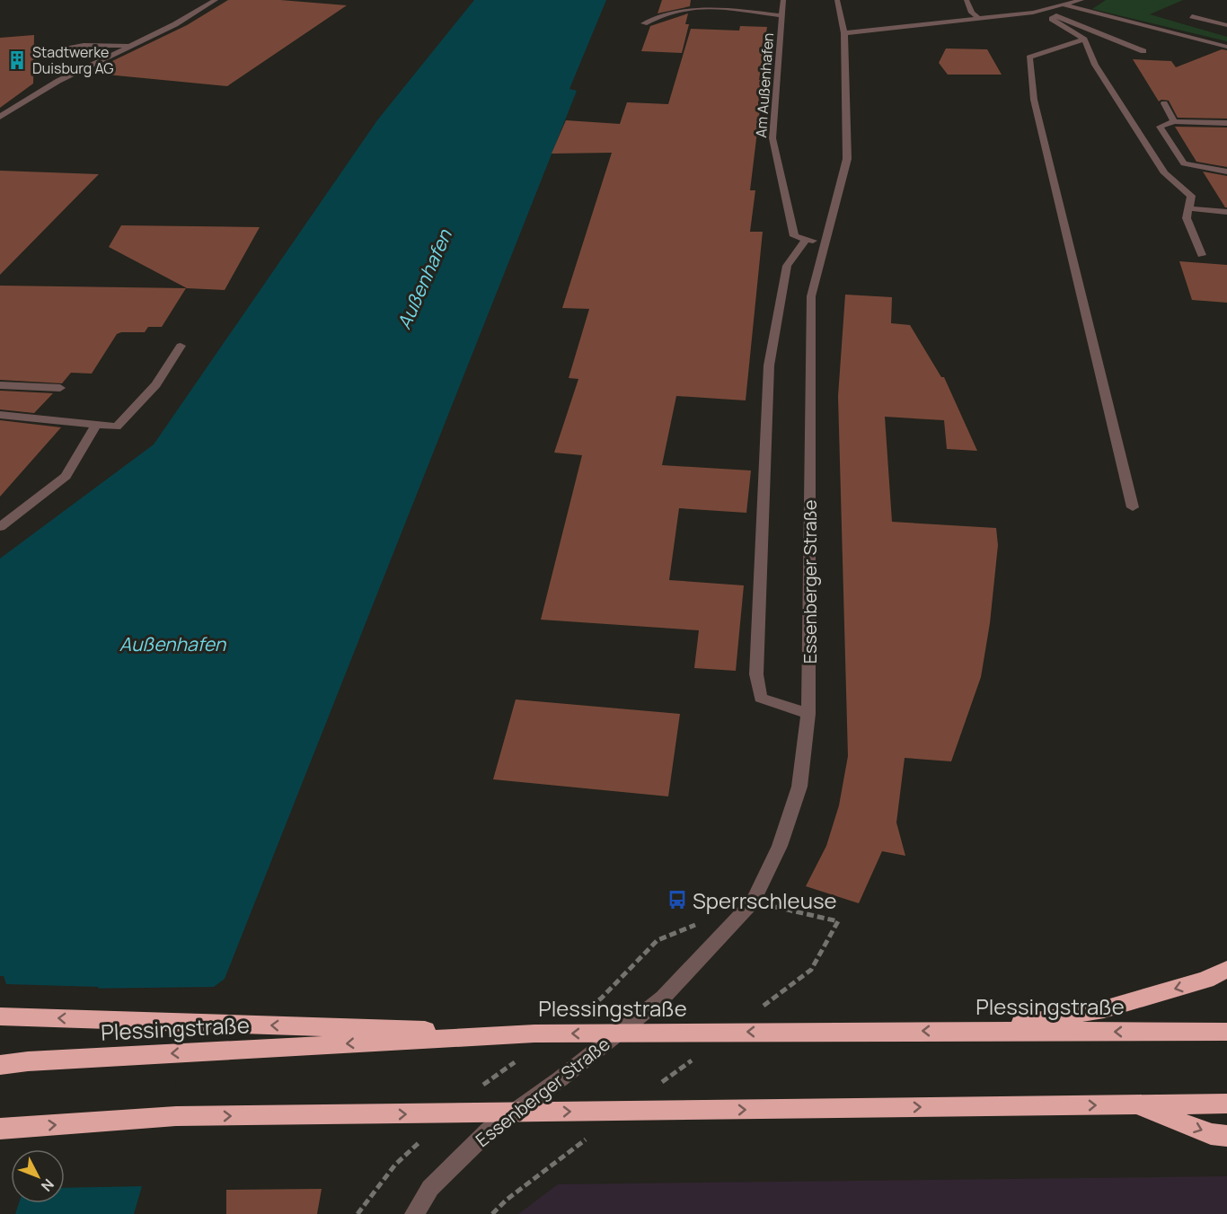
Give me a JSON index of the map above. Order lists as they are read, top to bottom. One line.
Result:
{"streets":{"highway":["Plessingstraße"],"street":["Am Außenhafen","Essenberger Straße"]},"water":["Außenhafen"],"places":{"building":["Stadtwerke Duisburg AG"],"bus stop":["Sperrschleuse"]},"north":"bottom right"}
